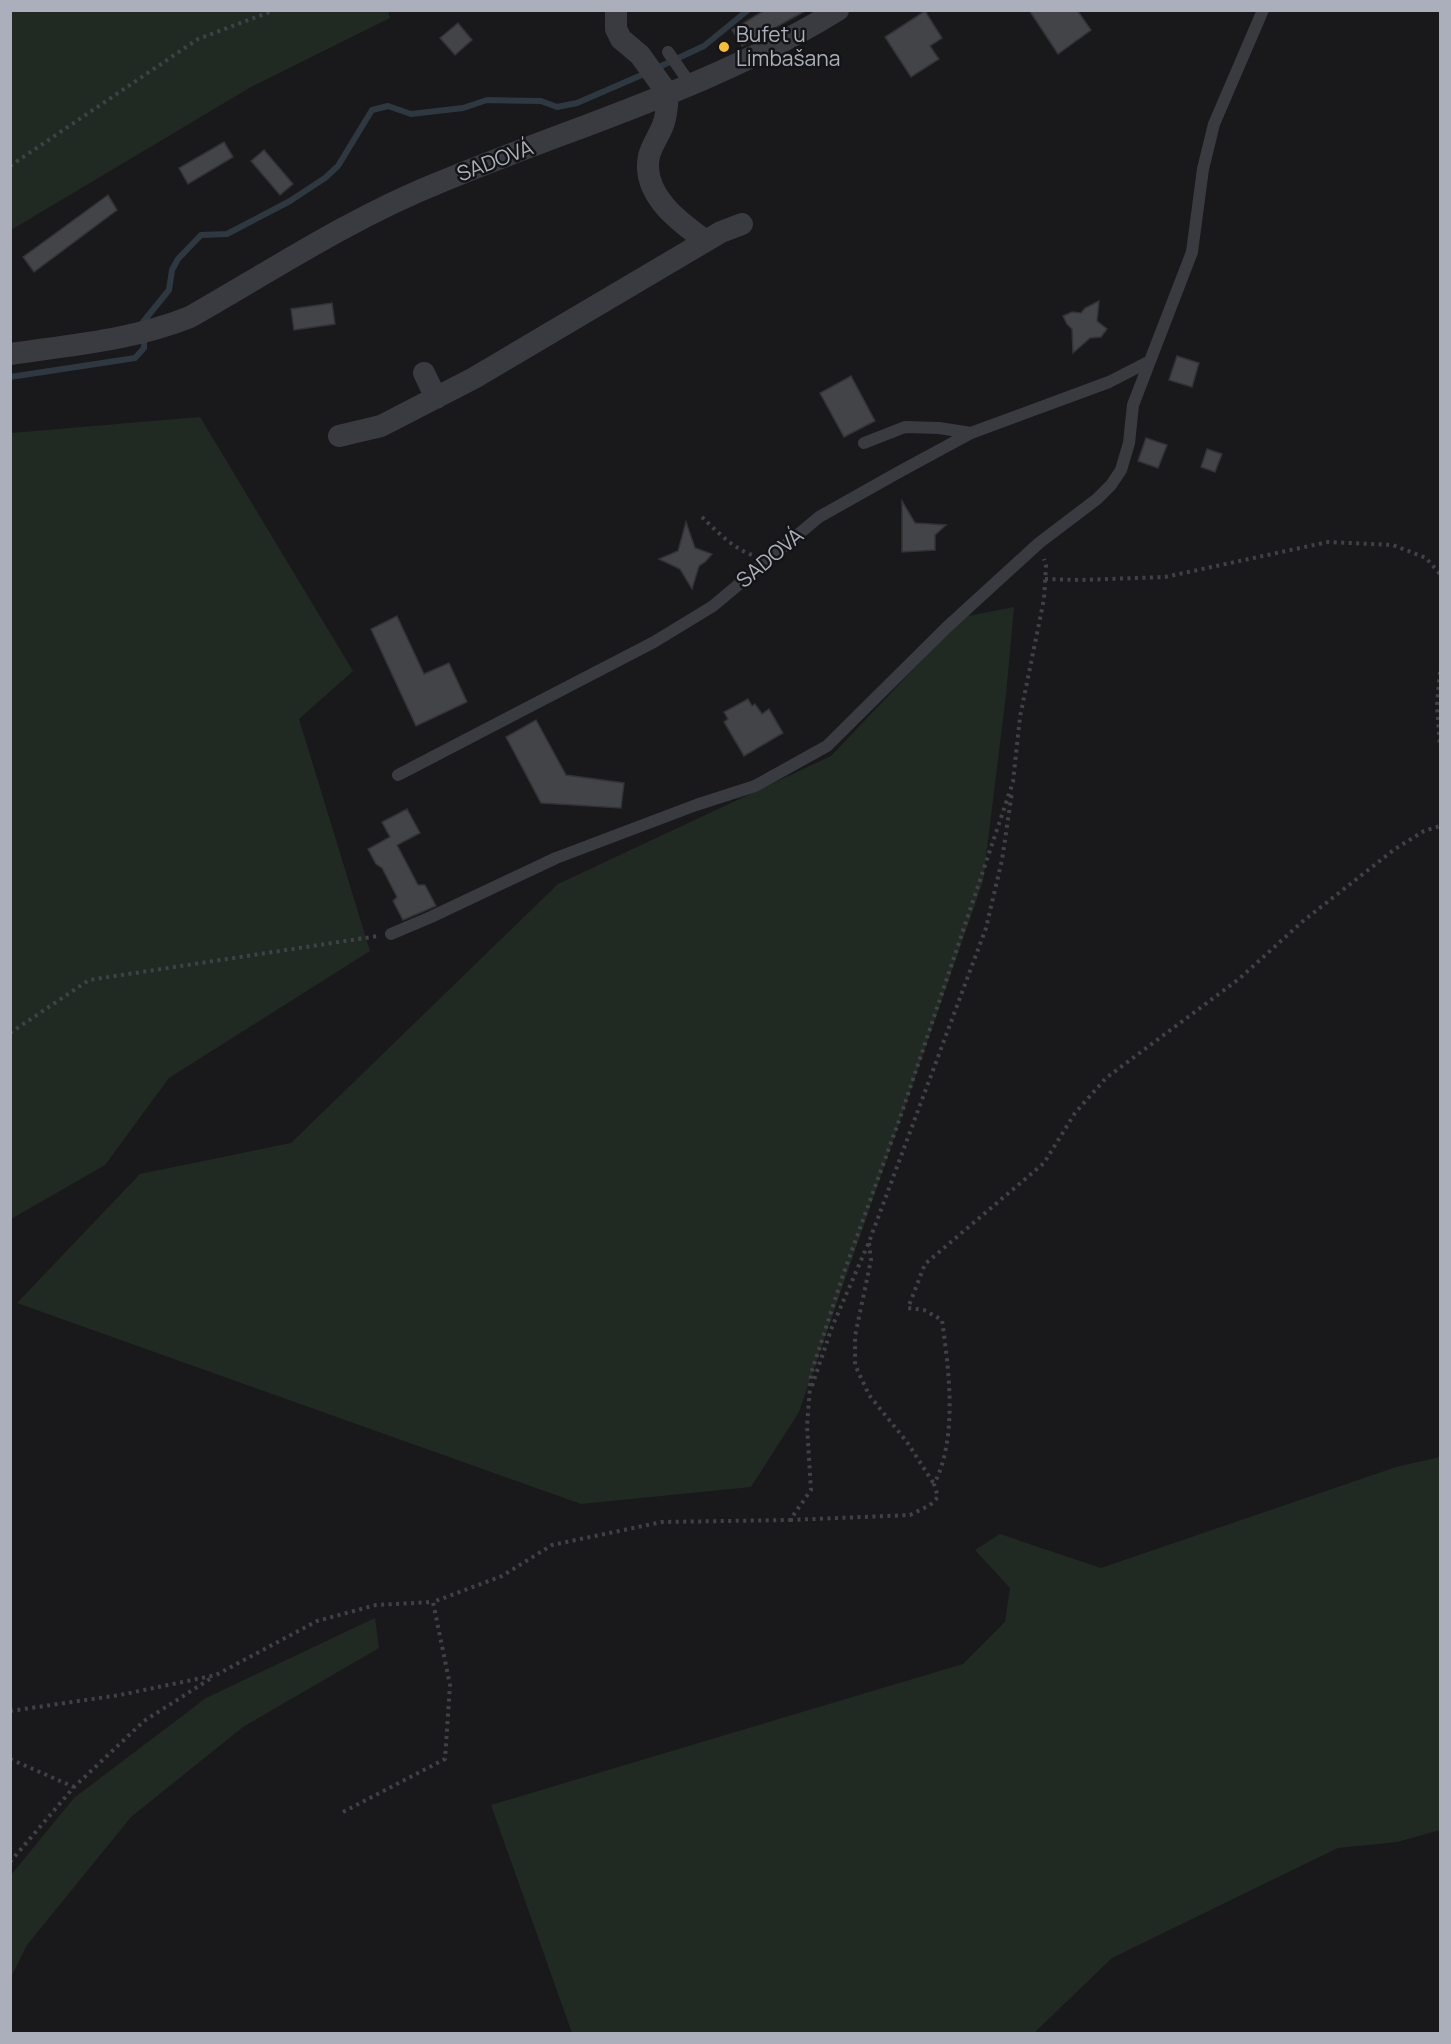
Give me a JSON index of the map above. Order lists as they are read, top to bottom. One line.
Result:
{"streets":{"street":["SADOVÁ"]},"places":["Bufet u Limbašana"]}
